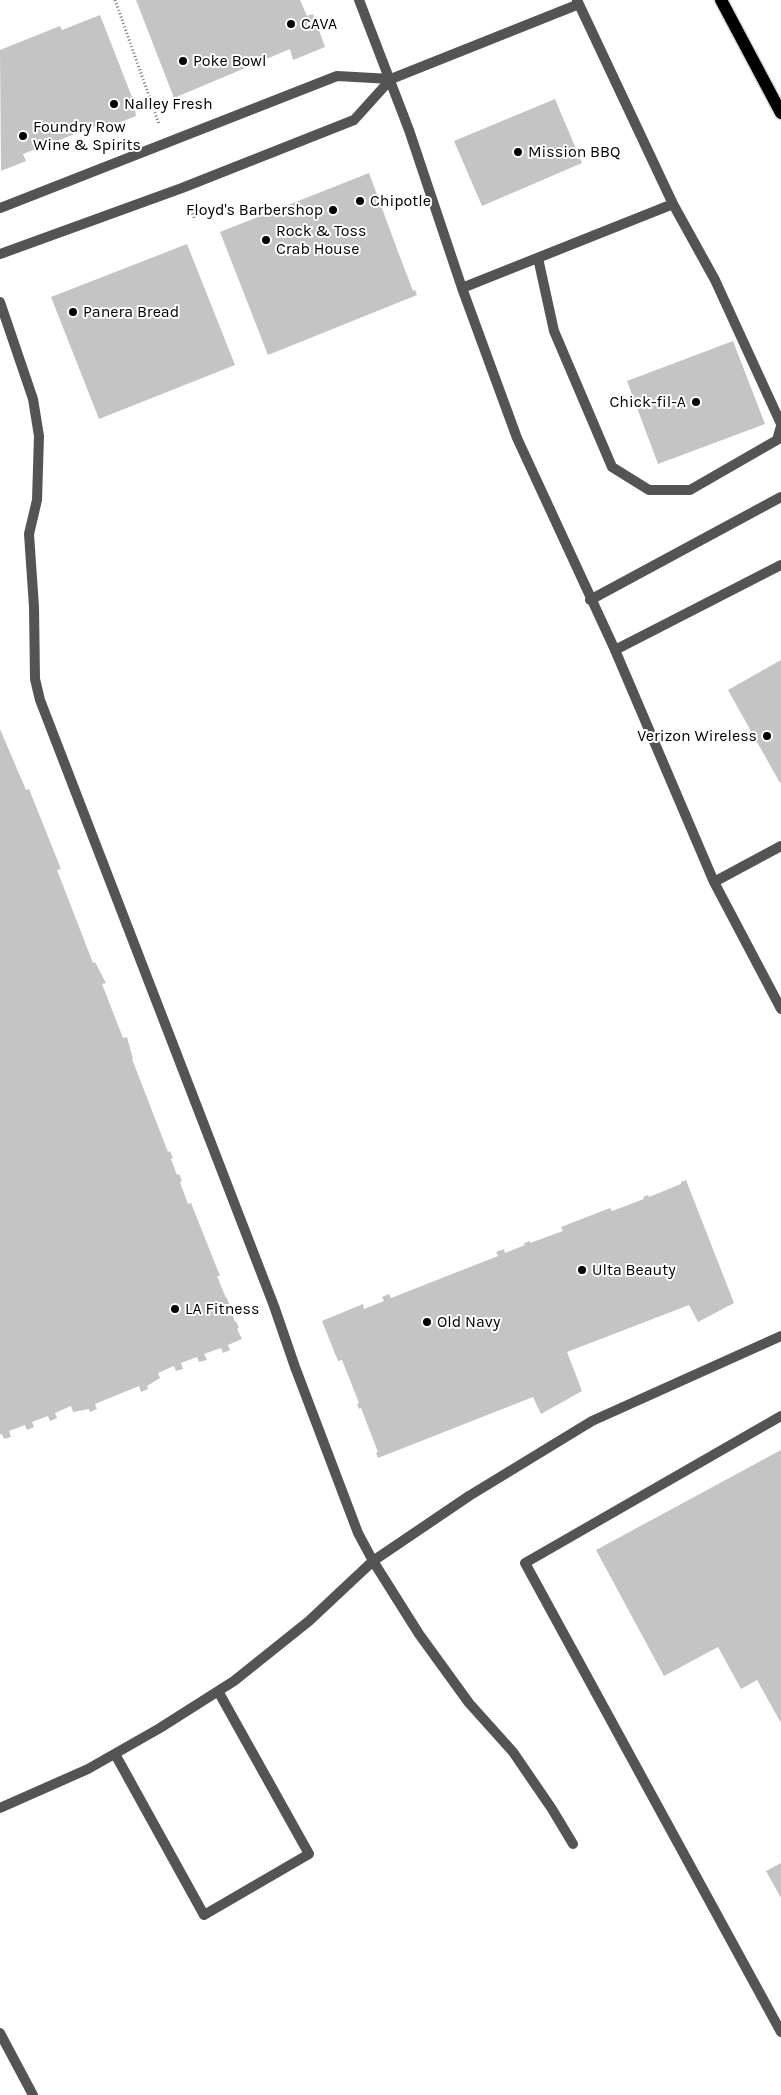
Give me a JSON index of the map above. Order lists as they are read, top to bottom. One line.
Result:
{"places":["CAVA","Poke Bowl","Nalley Fresh","Foundry Row Wine & Spirits","Mission BBQ","Chipotle","Floyd's Barbershop","Rock & Toss Crab House","Panera Bread","Chick-fil-A","Verizon Wireless","Ulta Beauty","LA Fitness","Old Navy"]}
